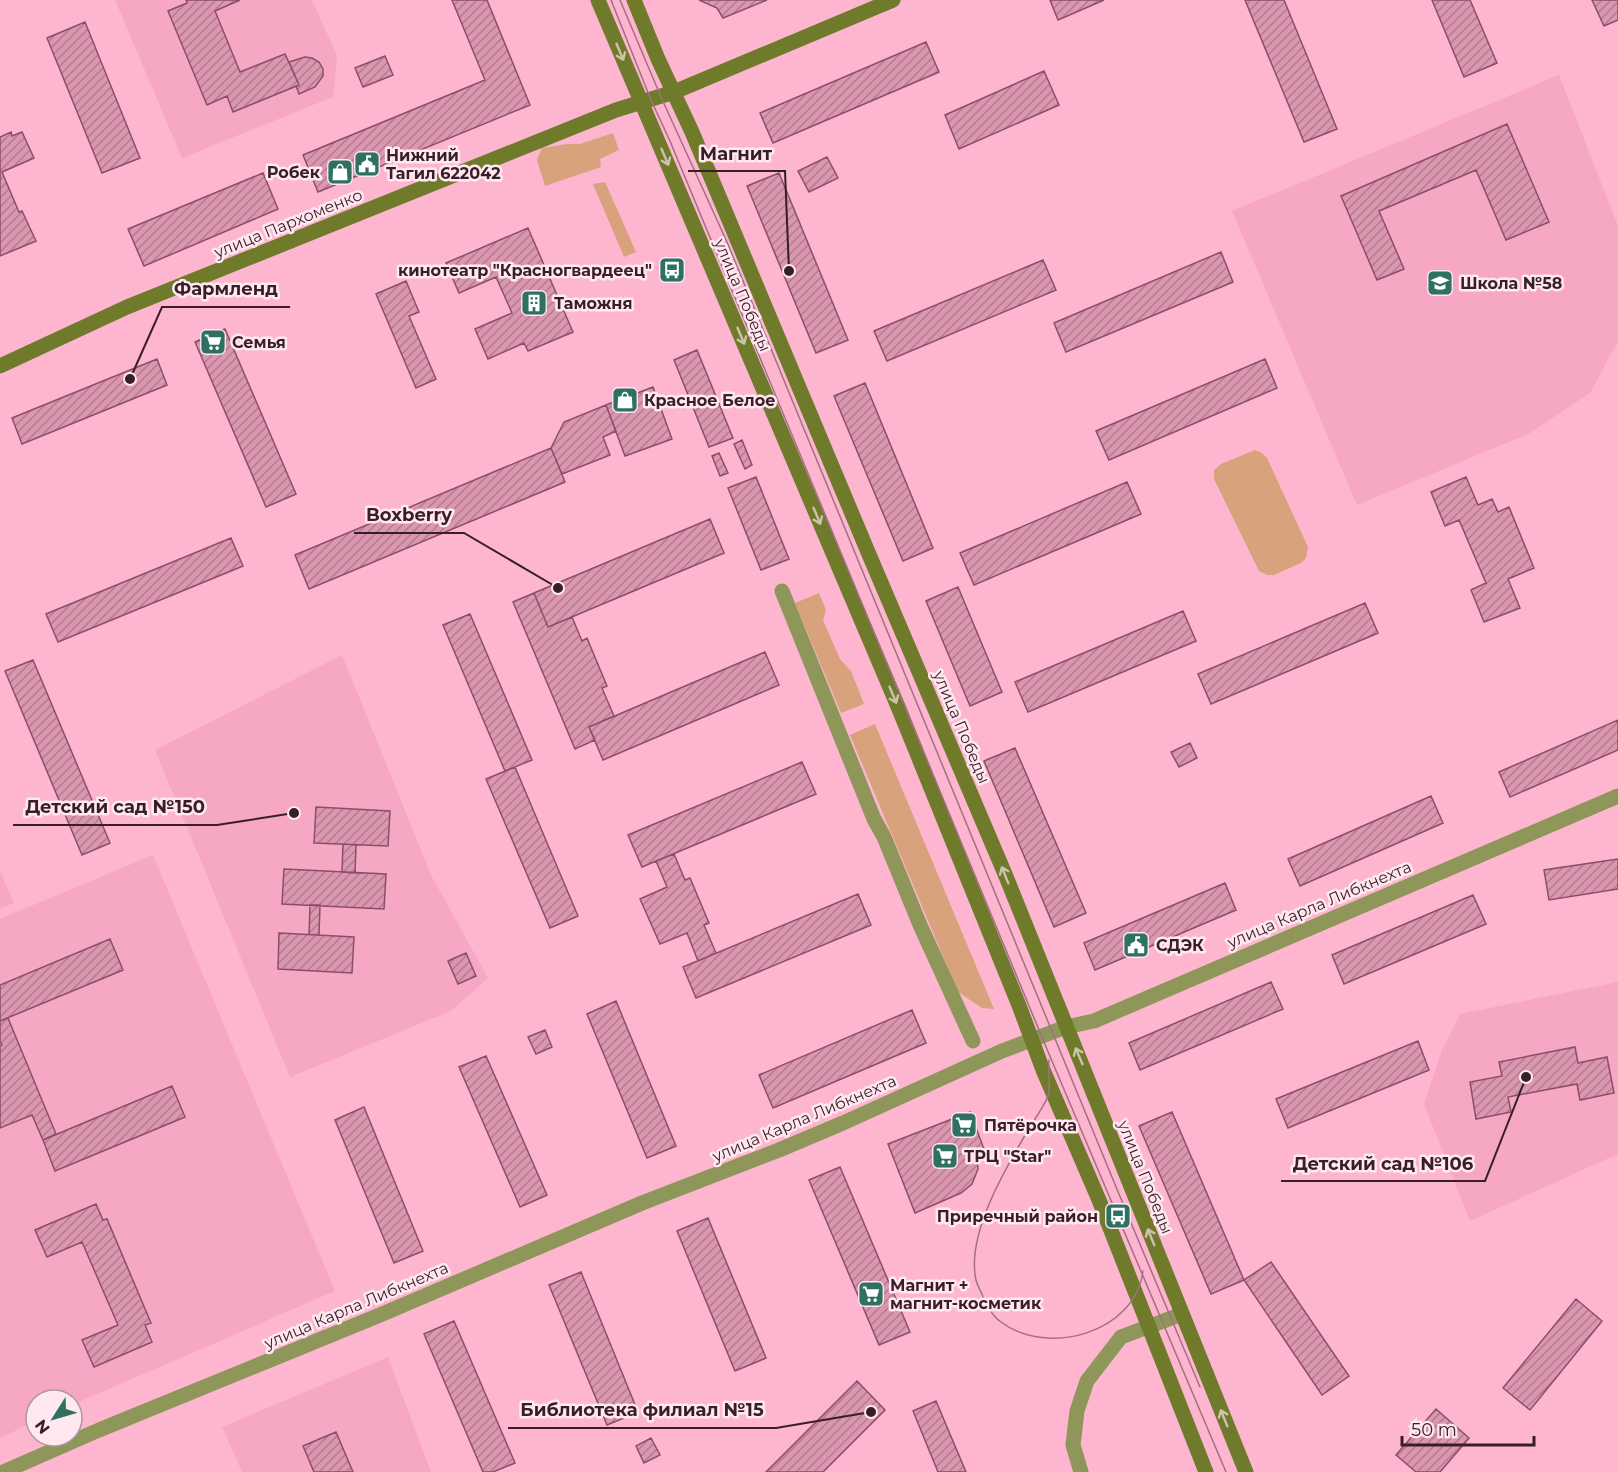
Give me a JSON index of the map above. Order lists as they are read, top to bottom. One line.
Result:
{"streets":{"main road":["улица Пархоменко","улица Победы"],"street":["улица Карла Либкнехта"]},"crossings":[["улица Пархоменко","улица Победы"],["улица Победы","улица Карла Либкнехта"]],"places":{"public building":["Нижний Тагил 622042","СДЭК"],"shop":["Робек","Красное Белое"],"bus stop":["кинотеатр \"Красногвардеец\"","Приречный район"],"other":["Магнит","Фармленд","Boxberry","Детский сад №150","Детский сад №106","Библиотека филиал №15"],"school or university":["Школа №58"],"building":["Таможня"],"supermarket":["Семья","Пятёрочка","ТРЦ \"Star\"","Магнит + магнит-косметик"]},"scale_bar":"50 m","north":"bottom left"}
